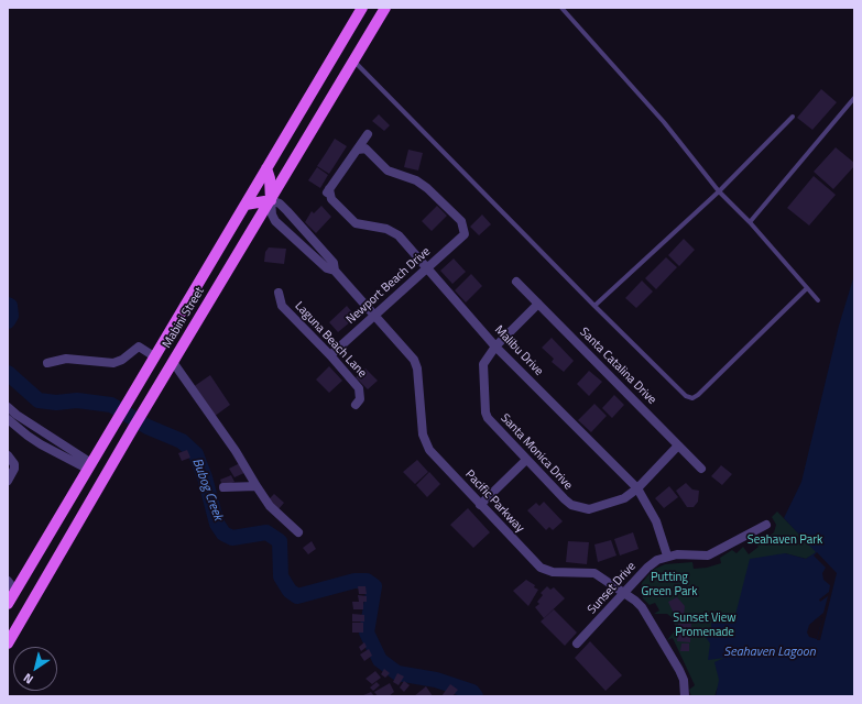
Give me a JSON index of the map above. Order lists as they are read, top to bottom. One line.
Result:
{"streets":{"main road":["Mabini Street"],"street":["Newport Beach Drive","Laguna Beach Lane","Malibu Drive","Santa Catalina Drive","Santa Monica Drive","Pacific Parkway","Sunset Drive"]},"crossings":[["Newport Beach Drive","Laguna Beach Lane"],["Newport Beach Drive","Malibu Drive"],["Newport Beach Drive","Pacific Parkway"],["Mabini Street","Pacific Parkway"],["Malibu Drive","Santa Monica Drive"],["Malibu Drive","Sunset Drive"],["Santa Catalina Drive","Santa Monica Drive"],["Pacific Parkway","Sunset Drive"]],"water":["Bubog Creek","Seahaven Lagoon"],"parks":["Seahaven Park","Putting Green Park","Sunset View Promenade"],"north":"bottom left"}
